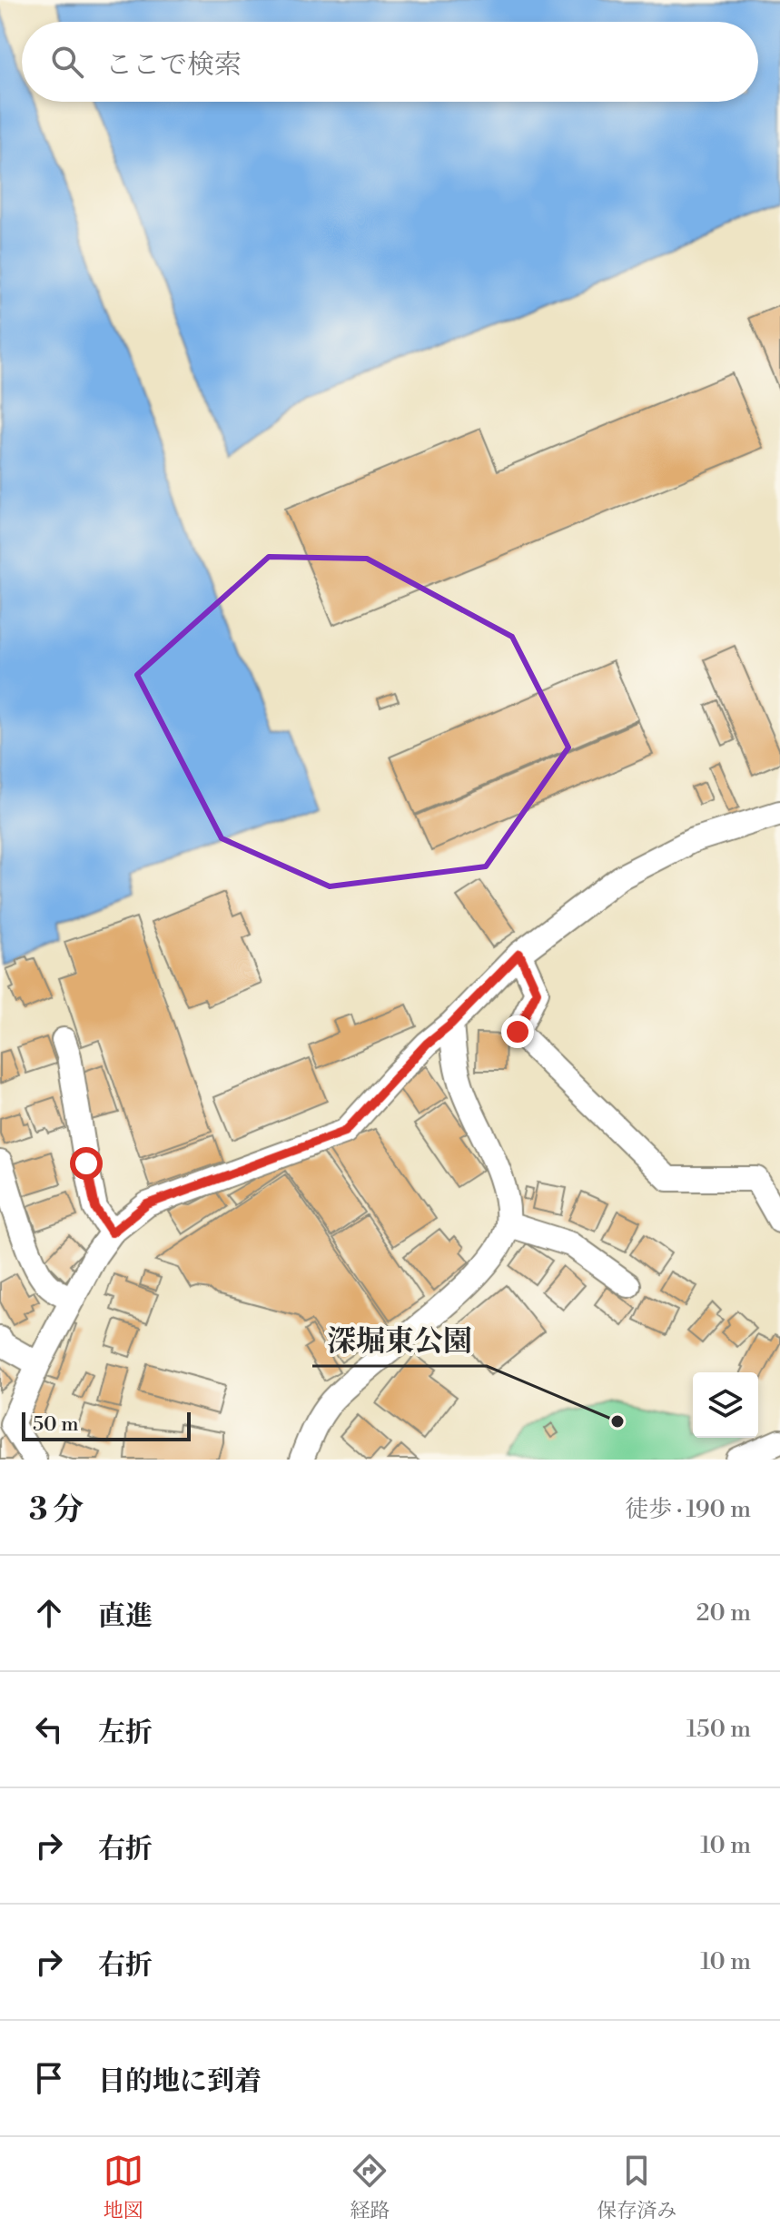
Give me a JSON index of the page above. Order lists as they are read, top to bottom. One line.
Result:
{"places":["深堀東公園"],"scale_bar":"50 m","page":{"search":"ここで検索","scale":"50 m","heading":["3 分","徒歩 · 190 m"],"list":[["直進","20 m"],["左折","150 m"],["右折","10 m"],["右折","10 m"],"目的地に到着"],"nav":["地図","経路","保存済み"]}}
